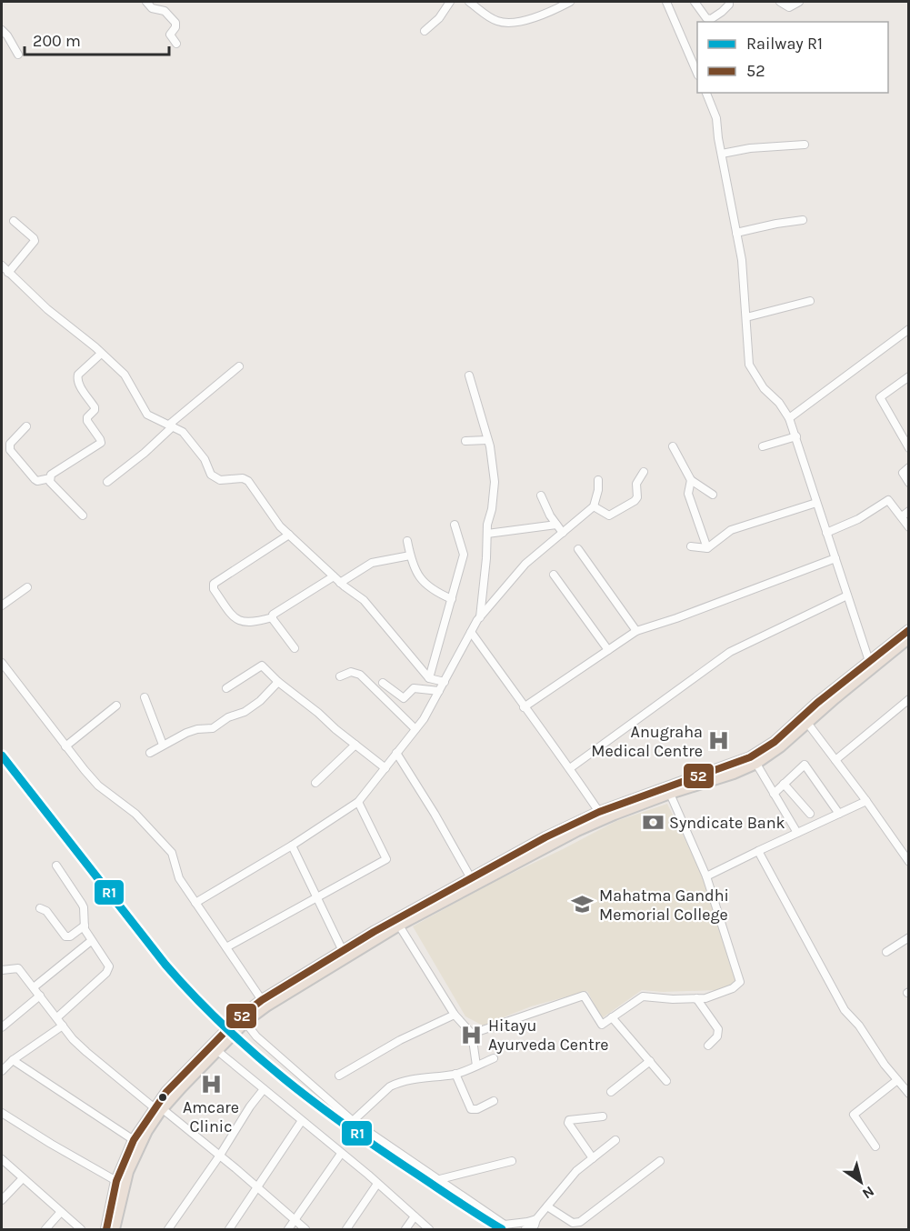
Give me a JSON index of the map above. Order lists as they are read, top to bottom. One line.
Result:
{"places":{"hospital":["Anugraha Medical Centre","Hitayu Ayurveda Centre","Amcare Clinic"],"bank":["Syndicate Bank"],"school or university":["Mahatma Gandhi Memorial College"]},"lines":["transit line 52","rail line R1"],"legend":["Railway R1","52"],"scale_bar":"200 m","north":"bottom right"}
